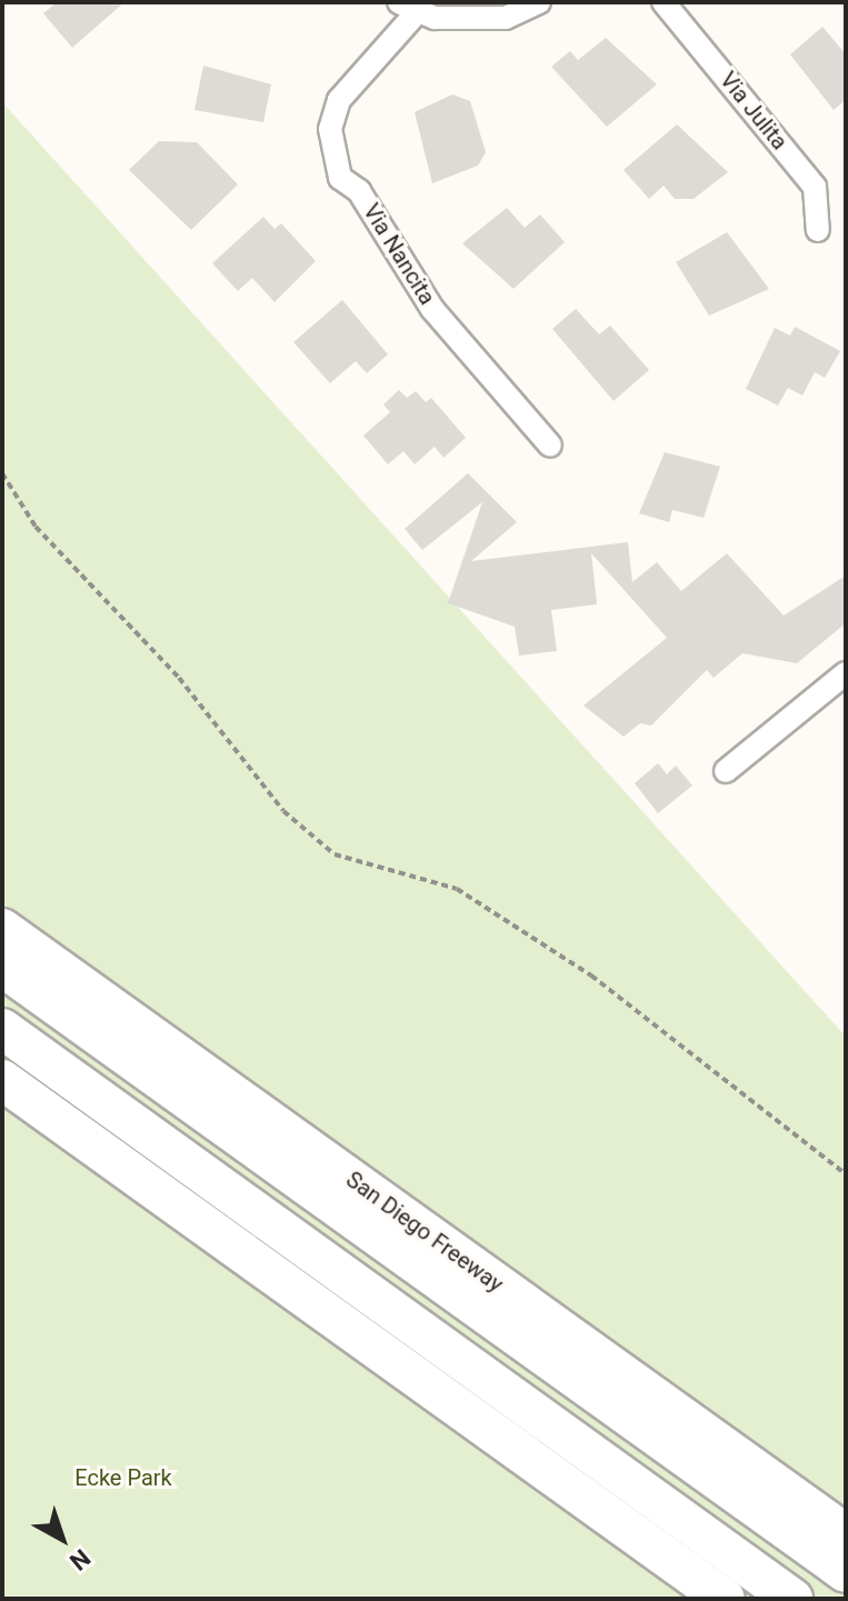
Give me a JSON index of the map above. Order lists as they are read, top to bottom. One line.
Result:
{"streets":{"highway":["San Diego Freeway"],"street":["Via Julita","Via Nancita"]},"parks":["Ecke Park"],"north":"bottom right"}
